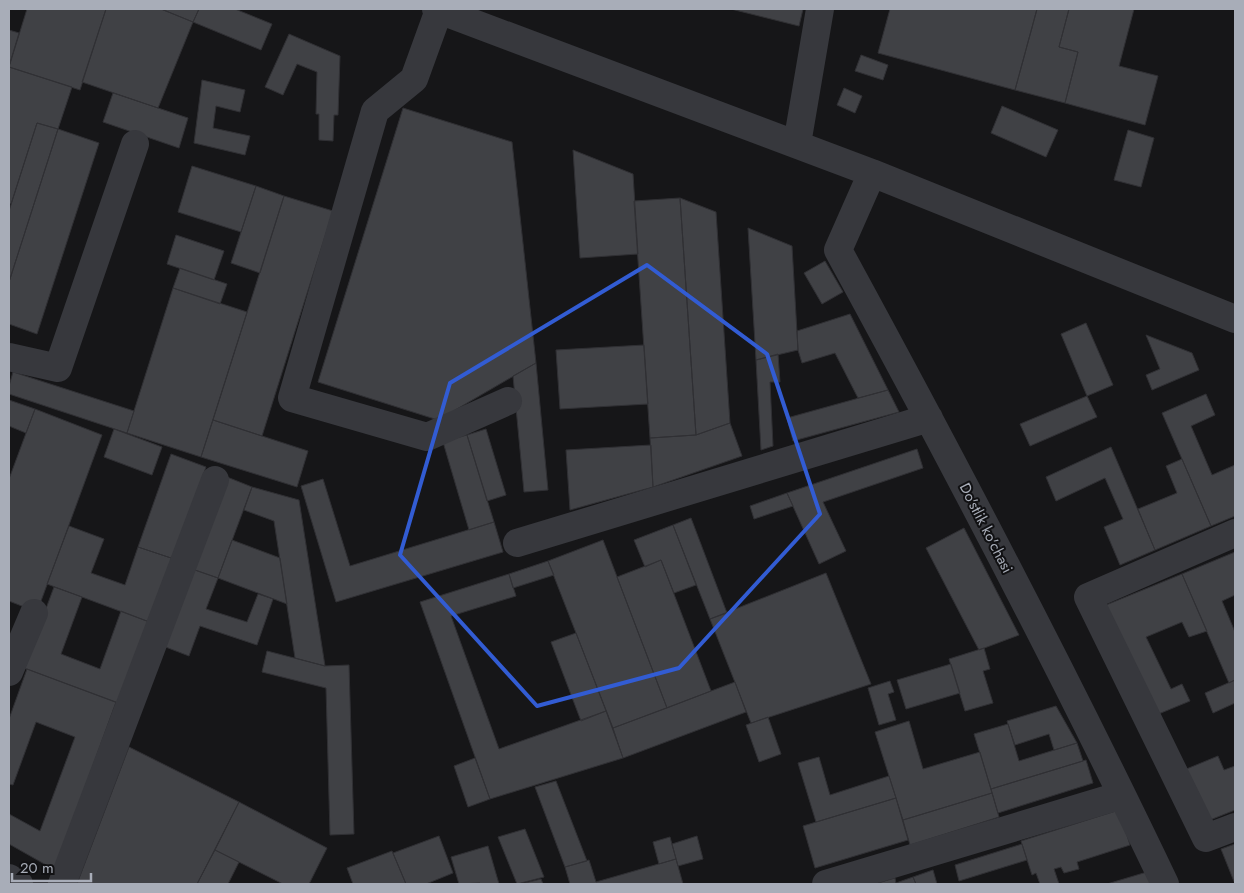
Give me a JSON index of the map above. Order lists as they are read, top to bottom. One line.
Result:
{"streets":{"street":["Do'stlik ko'chasi"]},"scale_bar":"20 m"}
